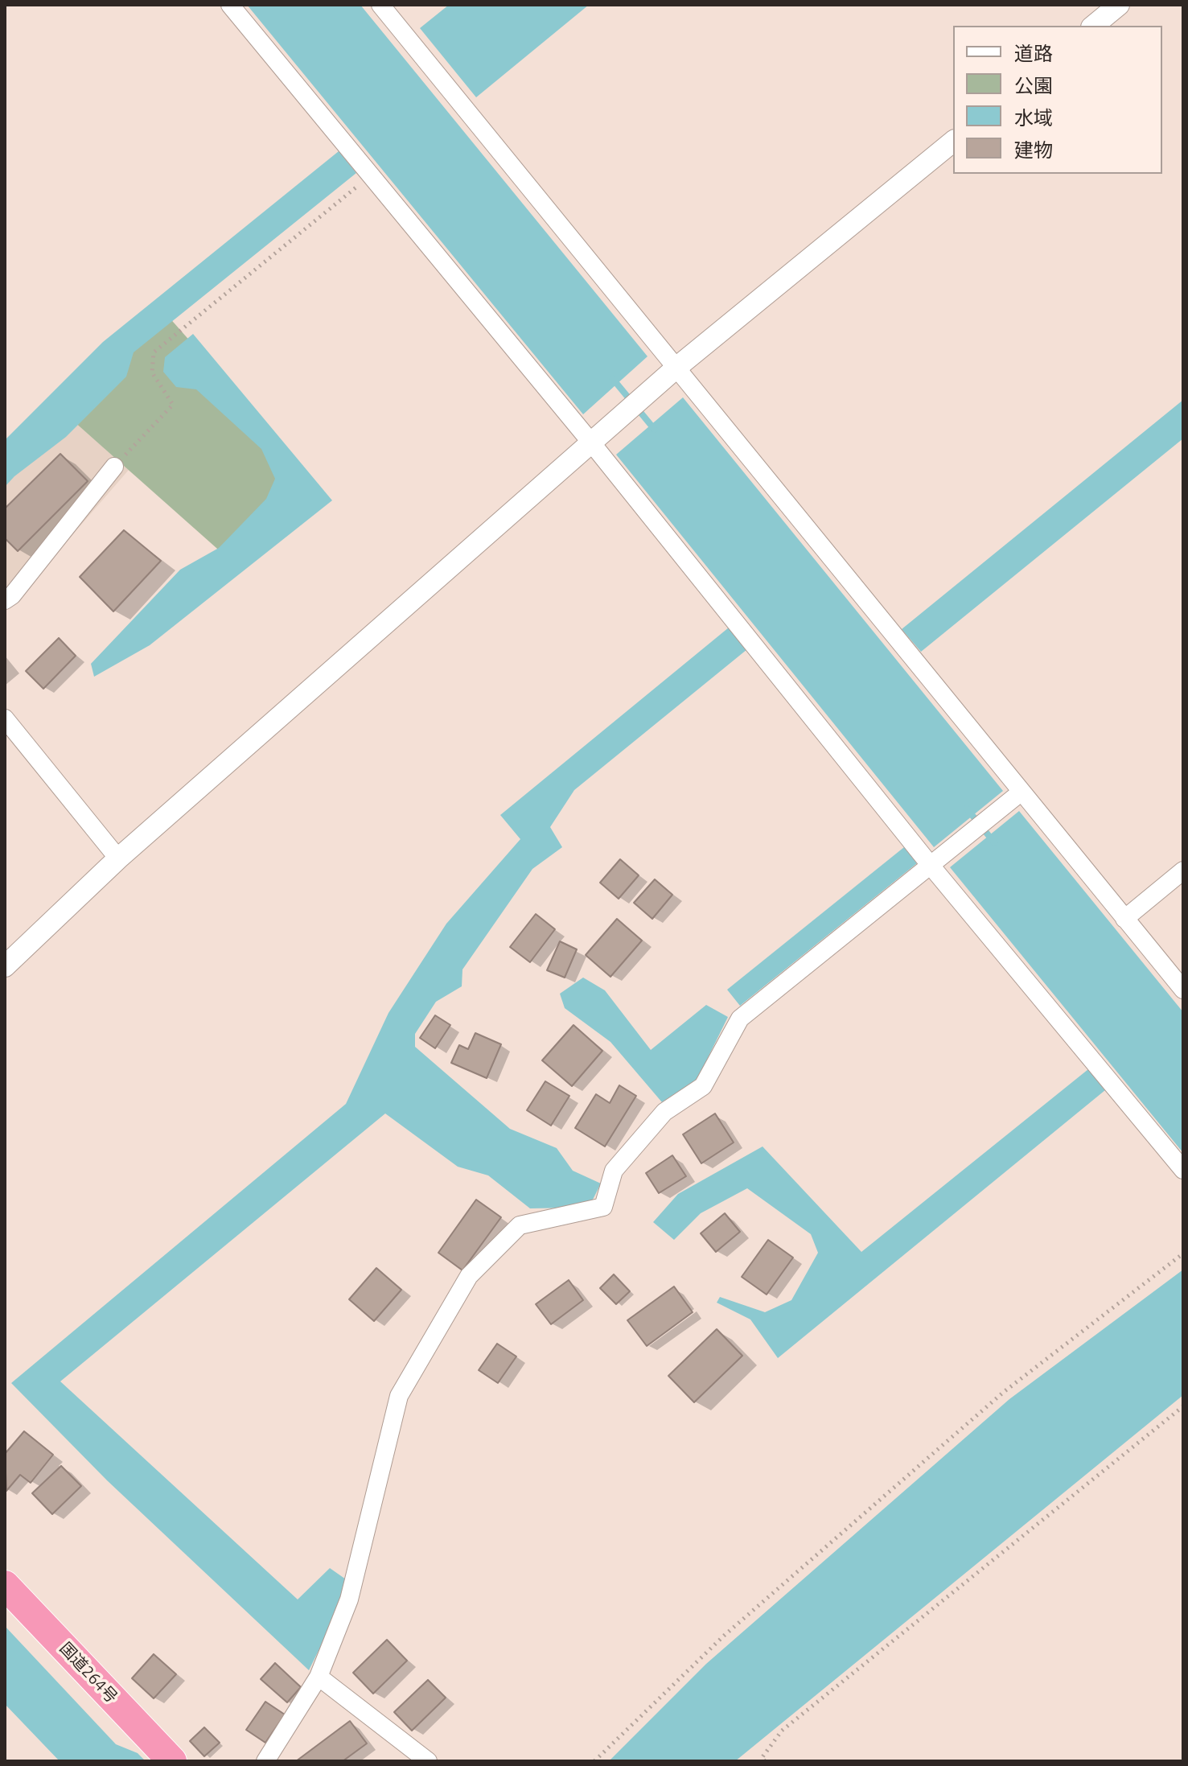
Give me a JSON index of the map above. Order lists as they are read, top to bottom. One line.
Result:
{"streets":{"highway":["国道264号"]},"legend":["道路","公園","水域","建物"]}
